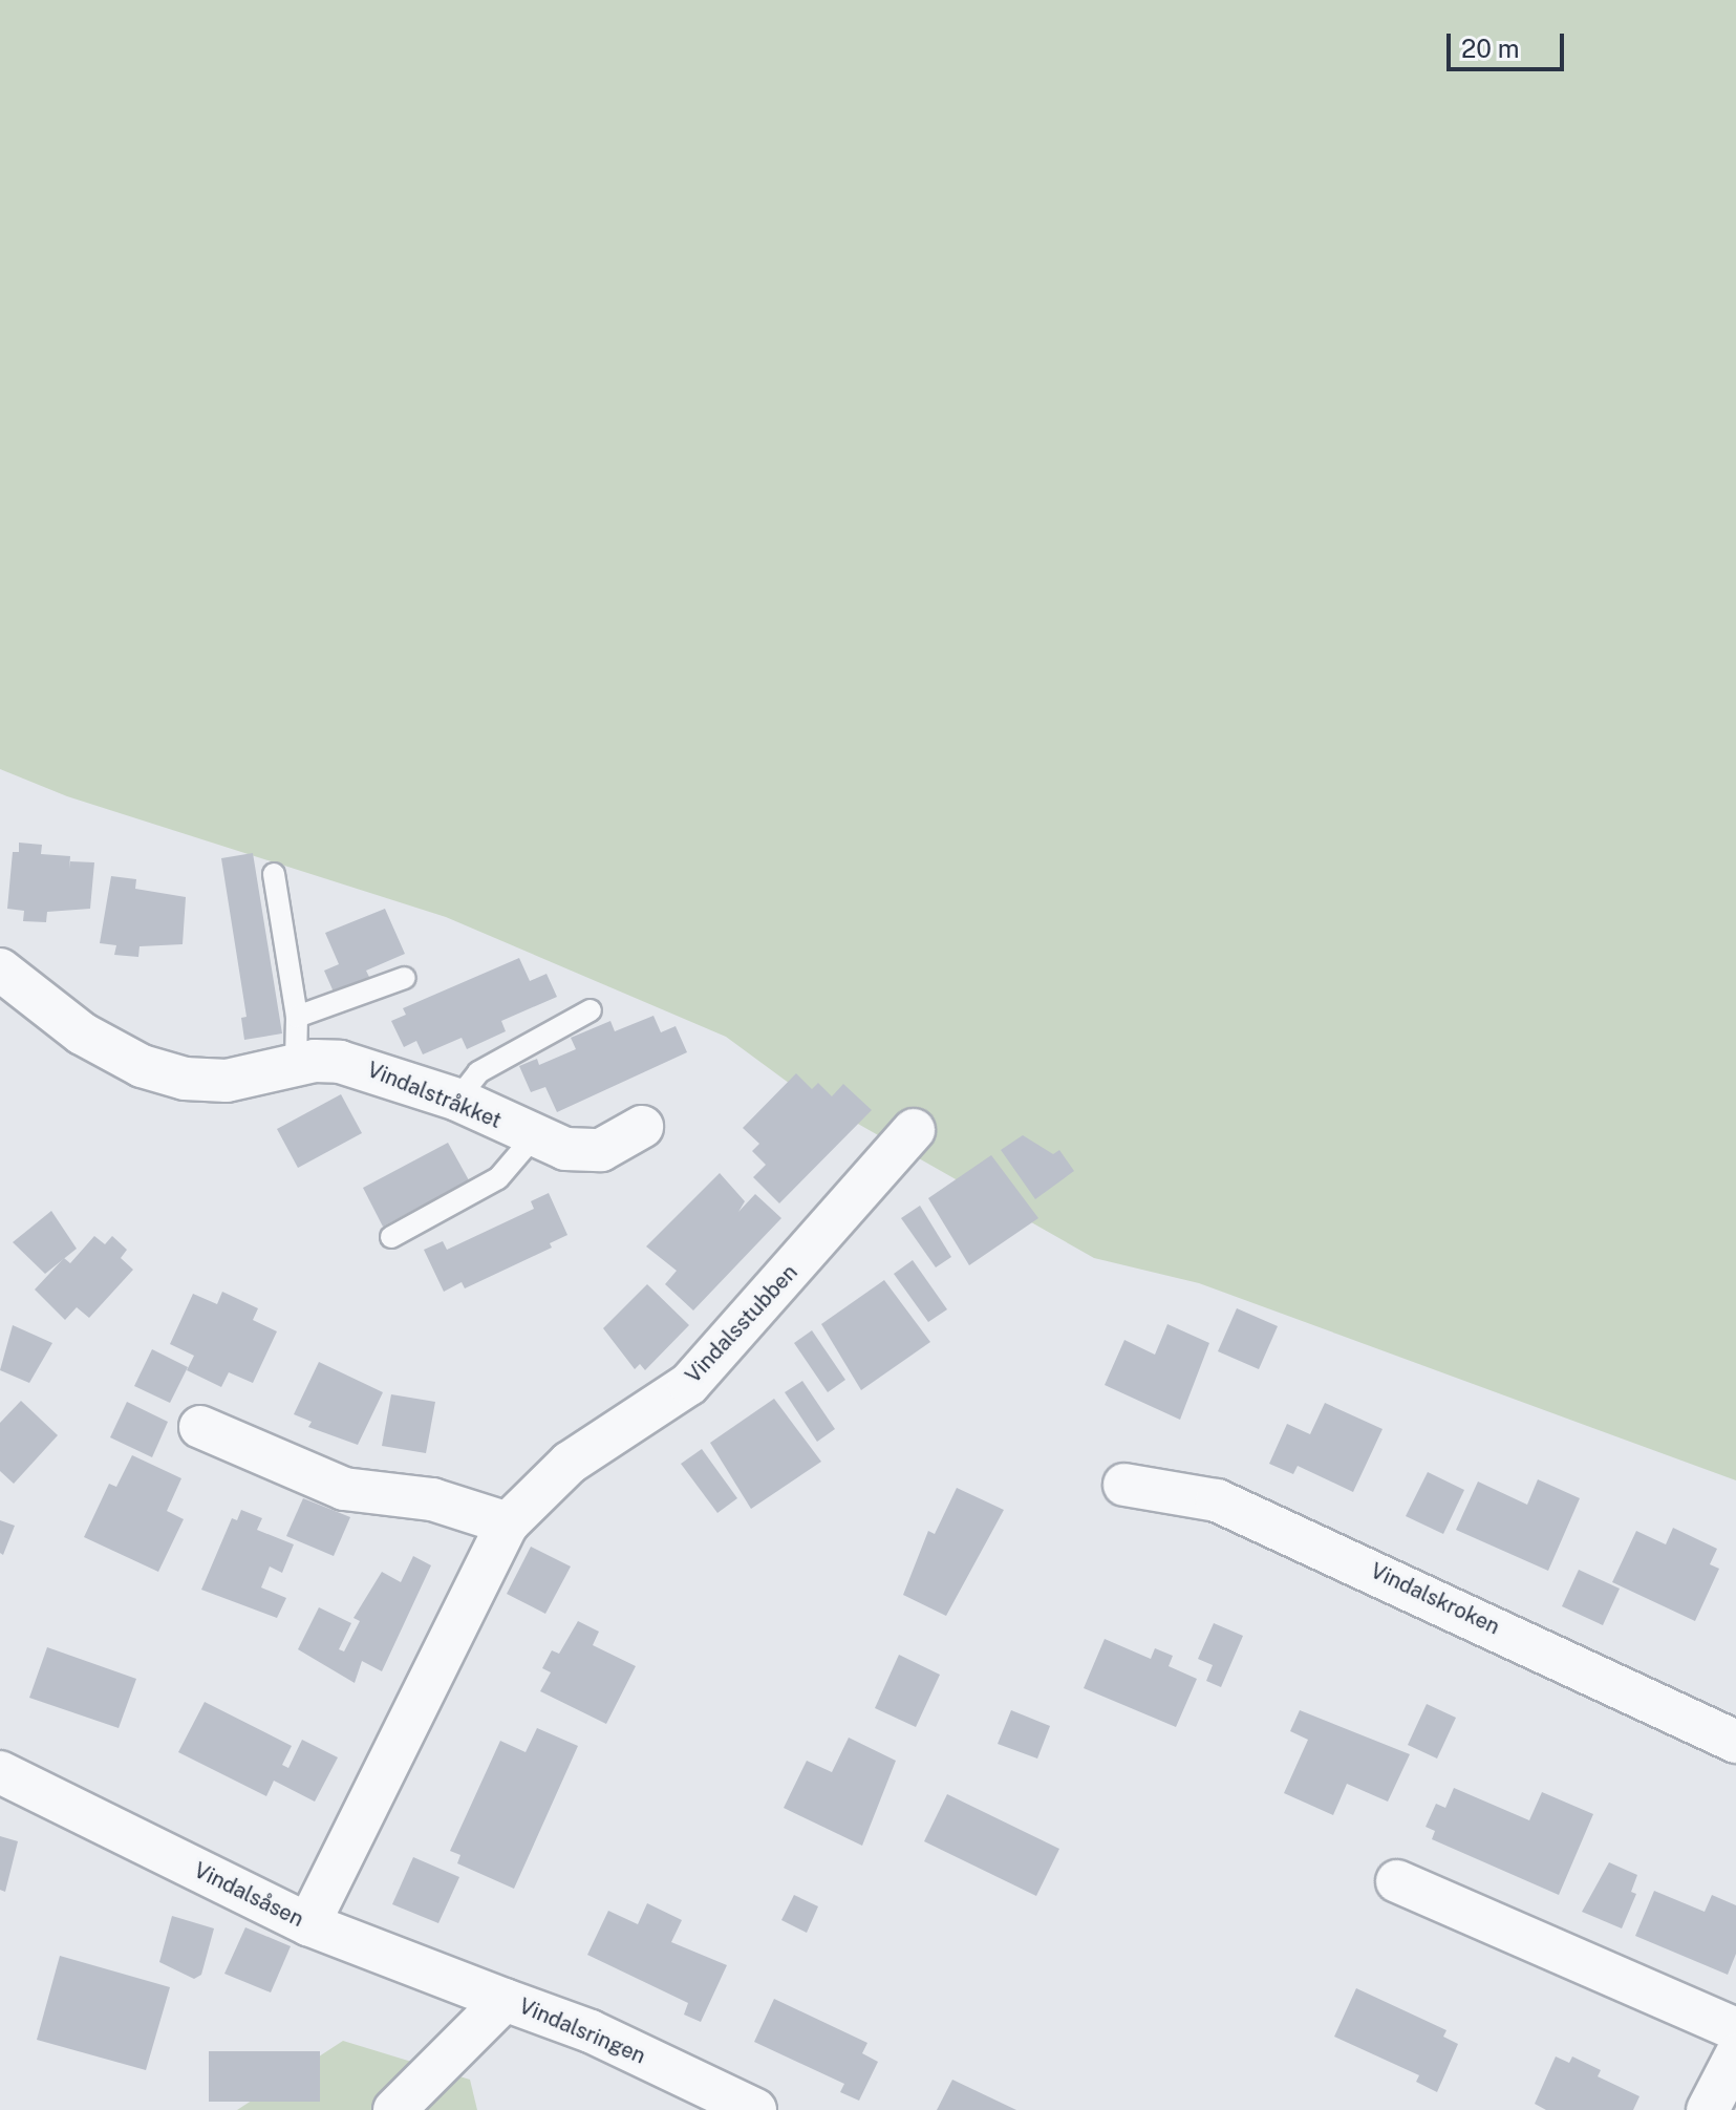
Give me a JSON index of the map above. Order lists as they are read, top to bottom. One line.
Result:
{"streets":{"street":["Vindalstråkket","Vindalsstubben","Vindalskroken","Vindalsåsen","Vindalsringen"]},"crossings":[["Vindalsstubben","Vindalsåsen"],["Vindalsåsen","Vindalsringen"]],"scale_bar":"20 m"}
